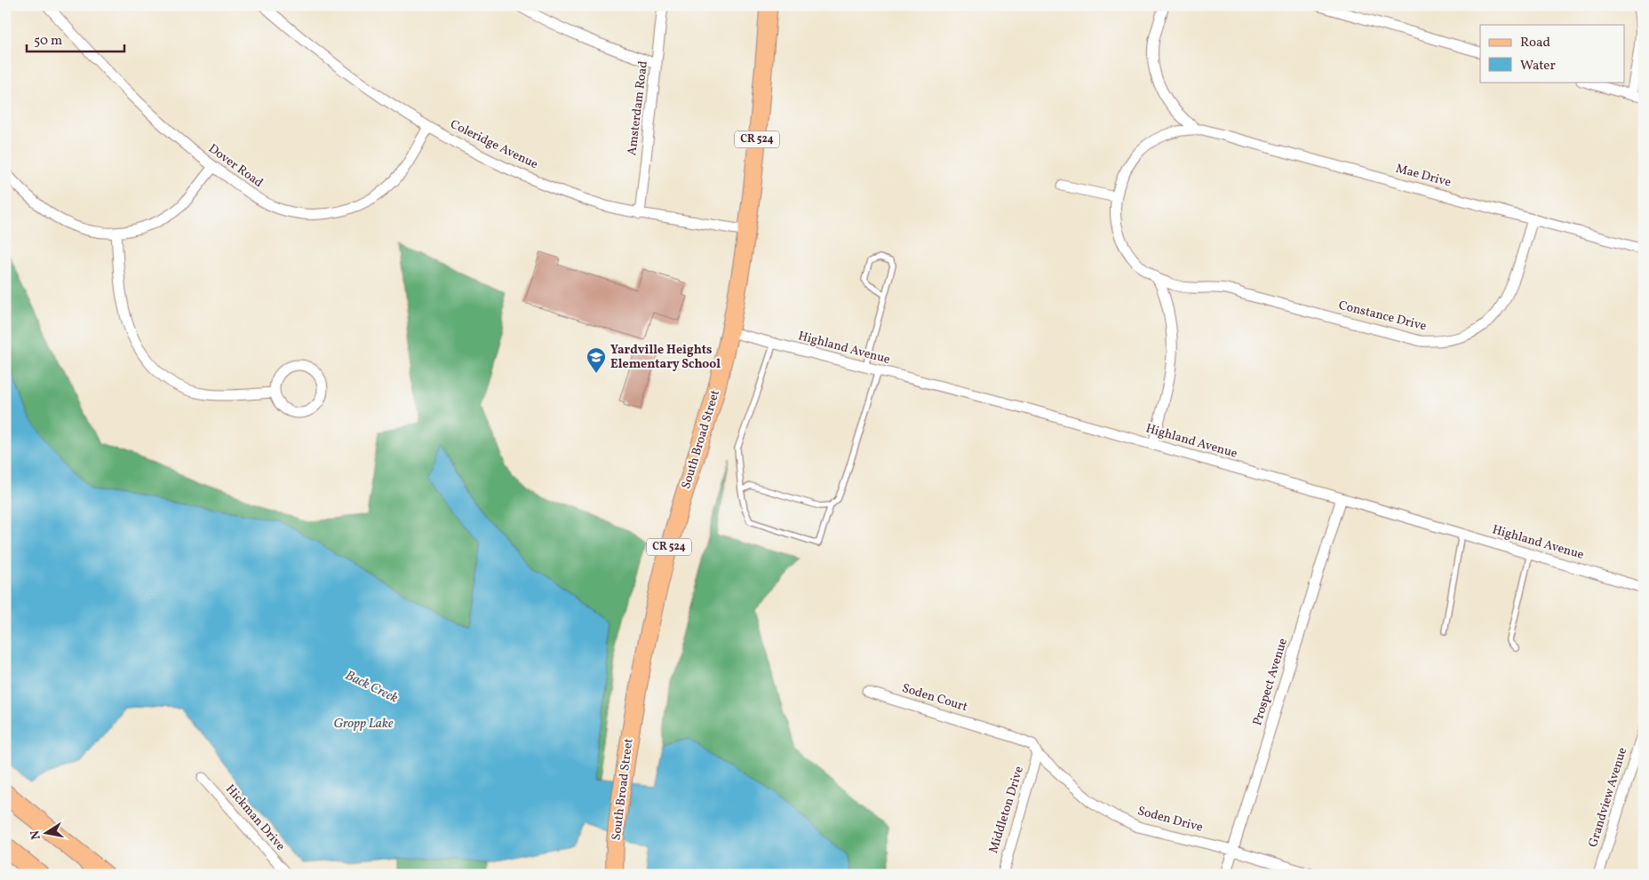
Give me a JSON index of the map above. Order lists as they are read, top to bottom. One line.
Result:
{"streets":{"main road":["CR 524","South Broad Street"],"street":["Amsterdam Road","Coleridge Avenue","Dover Road","Mae Drive","Constance Drive","Highland Avenue","Prospect Avenue","Soden Court","Grandview Avenue","Middleton Drive","Hickman Drive","Soden Drive"]},"crossings":[["Amsterdam Road","Coleridge Avenue"],["Coleridge Avenue","Dover Road"],["Coleridge Avenue","South Broad Street"],["Mae Drive","Constance Drive"],["Highland Avenue","South Broad Street"],["Highland Avenue","Prospect Avenue"],["Prospect Avenue","Soden Drive"],["Soden Court","Soden Drive"],["Middleton Drive","Soden Drive"]],"water":["Back Creek","Gropp Lake"],"places":{"school or university":["Yardville Heights Elementary School"]},"legend":["Road","Water"],"scale_bar":"50 m","north":"left"}
